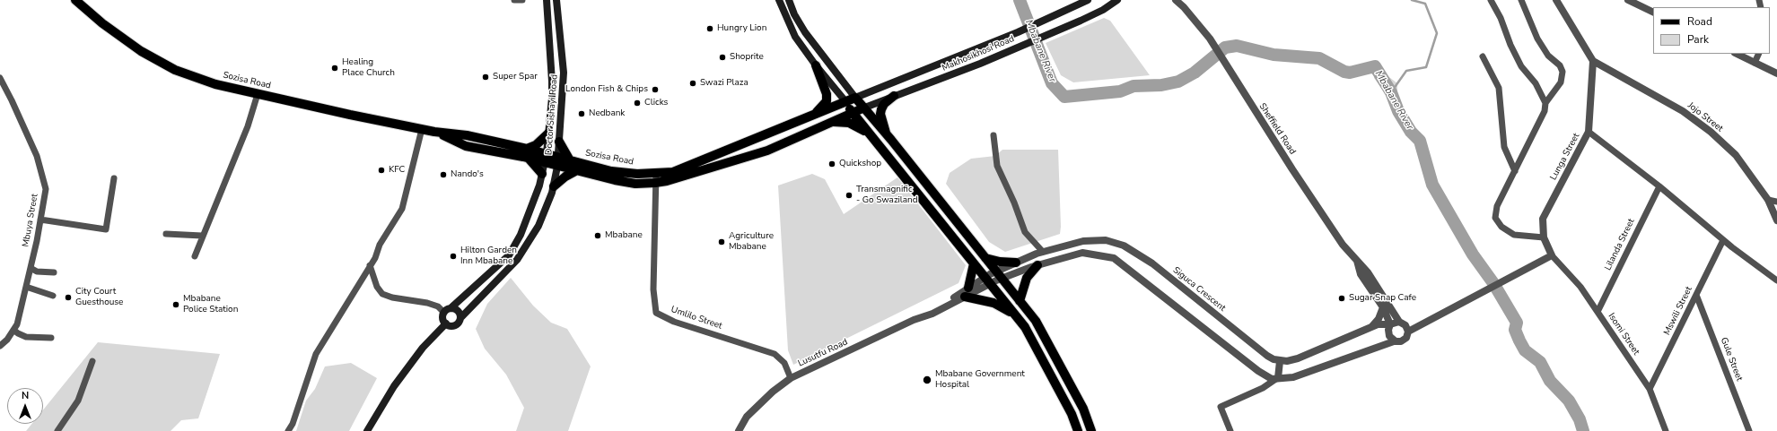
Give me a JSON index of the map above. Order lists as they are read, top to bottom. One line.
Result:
{"streets":{"main road":["Makhosikhosi Road","Sozisa Road","Doctor Sishayi Road"],"street":["Jojo Street","Sheffield Road","Lunga Street","Mbuya Street","Lilanda Street","Siguca Crescent","Mswili Street","Umlilo Street","Isomi Street","Lusutfu Road","Gule Street"]},"crossings":[["Makhosikhosi Road","Sozisa Road"],["Sozisa Road","Doctor Sishayi Road"],["Sozisa Road","Umlilo Street"],["Jojo Street","Lunga Street"],["Lunga Street","Isomi Street"],["Lilanda Street","Isomi Street"],["Siguca Crescent","Lusutfu Road"],["Mswili Street","Isomi Street"],["Mswili Street","Gule Street"],["Umlilo Street","Lusutfu Road"]],"water":["Mbabane River"],"places":["Hungry Lion","Shoprite","Healing Place Church","Super Spar","Swazi Plaza","London Fish & Chips","Clicks","Nedbank","Quickshop","KFC","Nando's","Transmagnific - Go Swaziland","Mbabane","Agriculture Mbabane","Hilton Garden Inn Mbabane","City Court Guesthouse","Sugar Snap Cafe","Mbabane Police Station","Mbabane Government Hospital"],"legend":["Road","Park"],"north":"top"}
